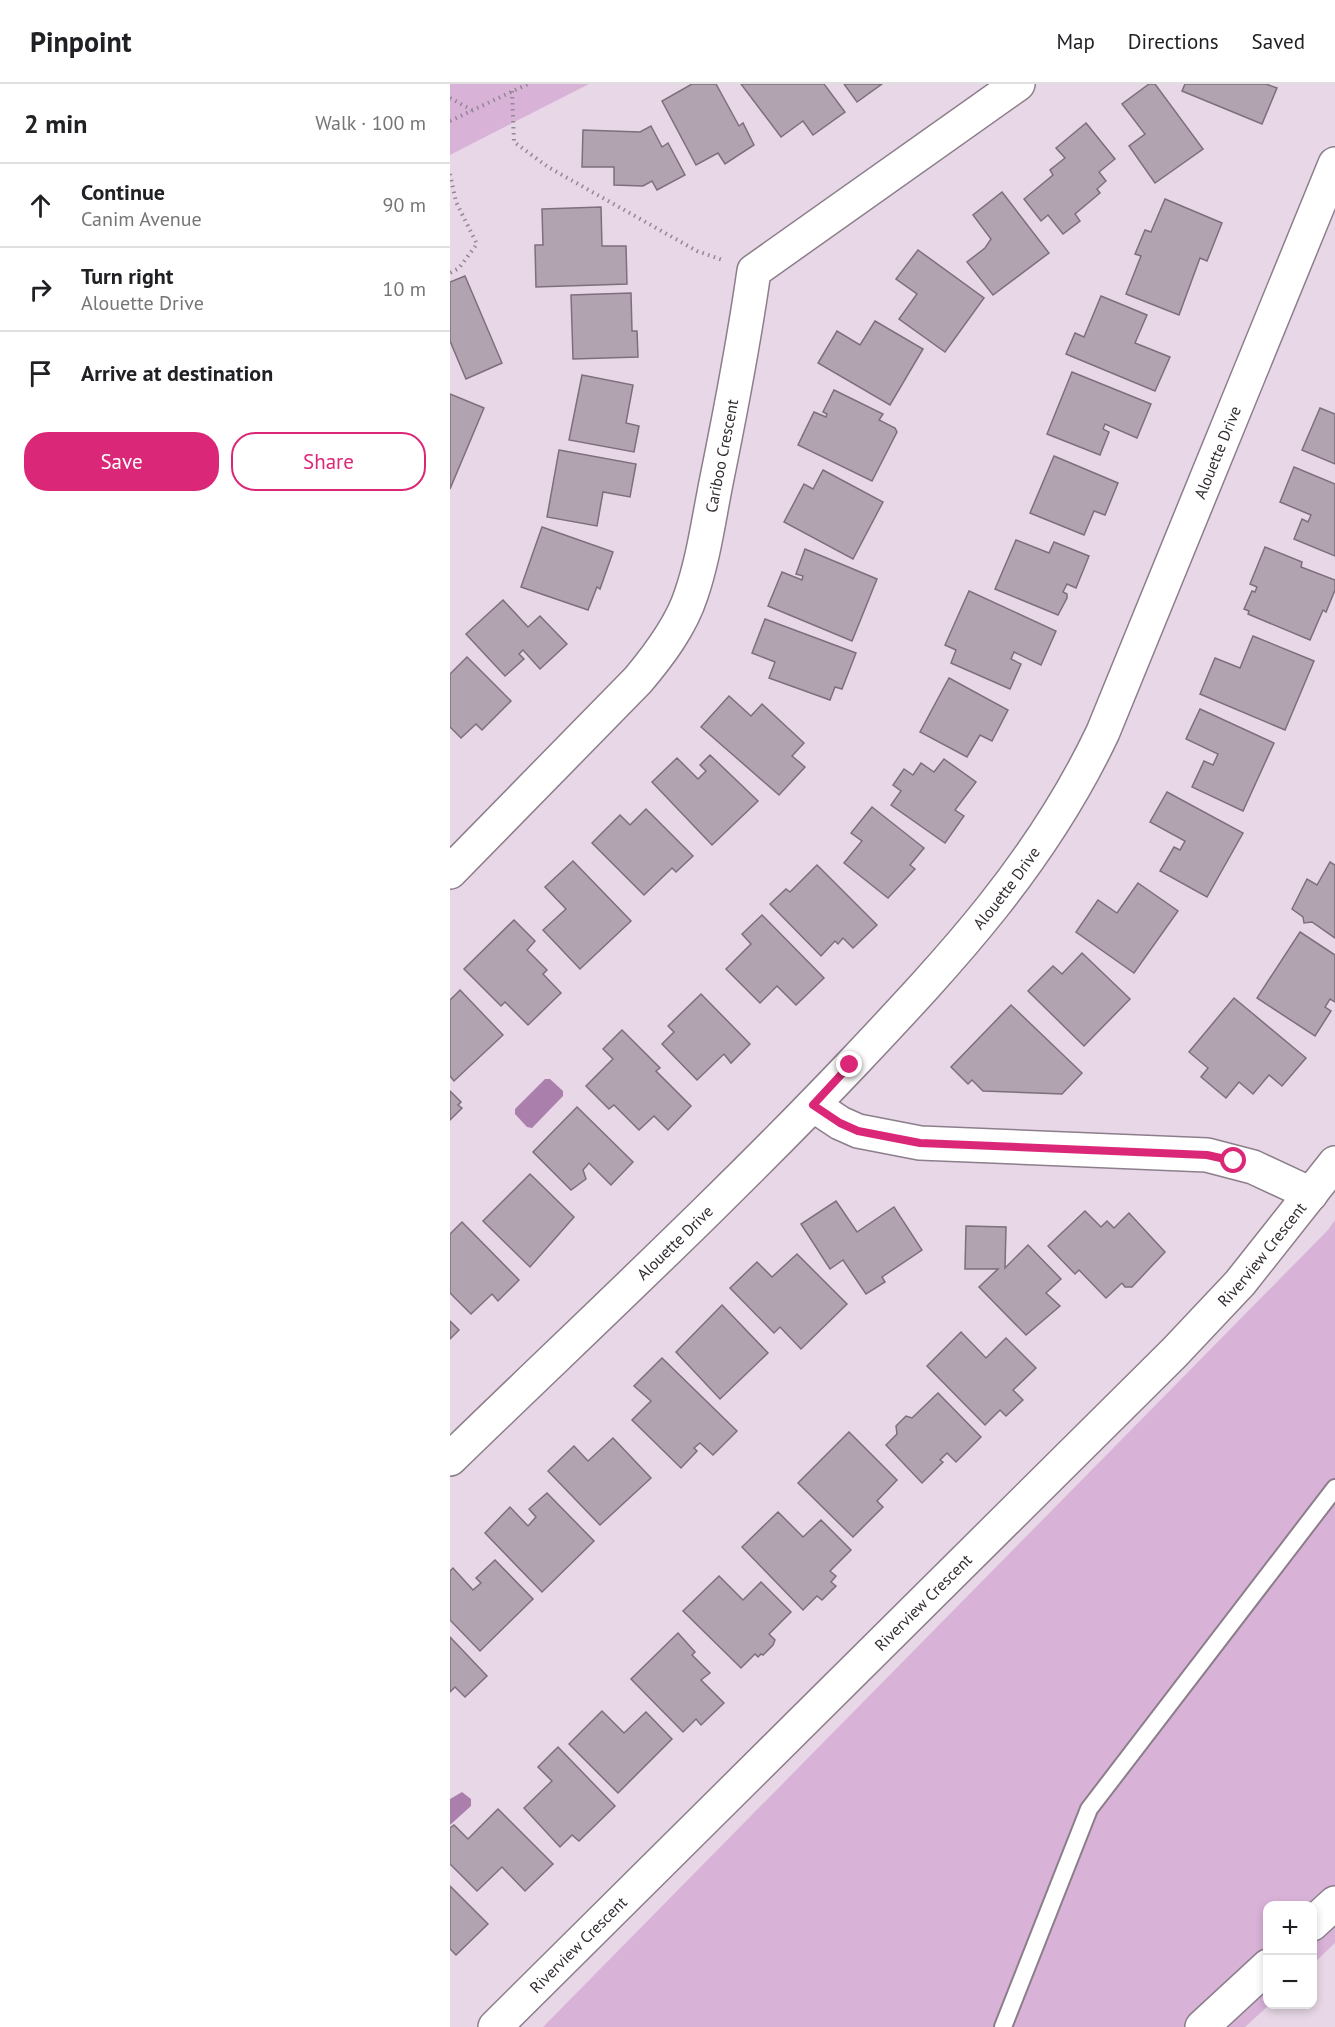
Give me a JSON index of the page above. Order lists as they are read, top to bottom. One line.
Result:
{"streets":{"street":["Alouette Drive","Cariboo Crescent","Riverview Crescent"]},"page":{"header":"Pinpoint","nav":["Map","Directions","Saved"],"heading":["2 min","Walk · 100 m"],"list":[["Continue","Canim Avenue","90 m"],["Turn right","Alouette Drive","10 m"],"Arrive at destination"],"buttons":["Save","Share"],"map_buttons":["+","−"]}}
